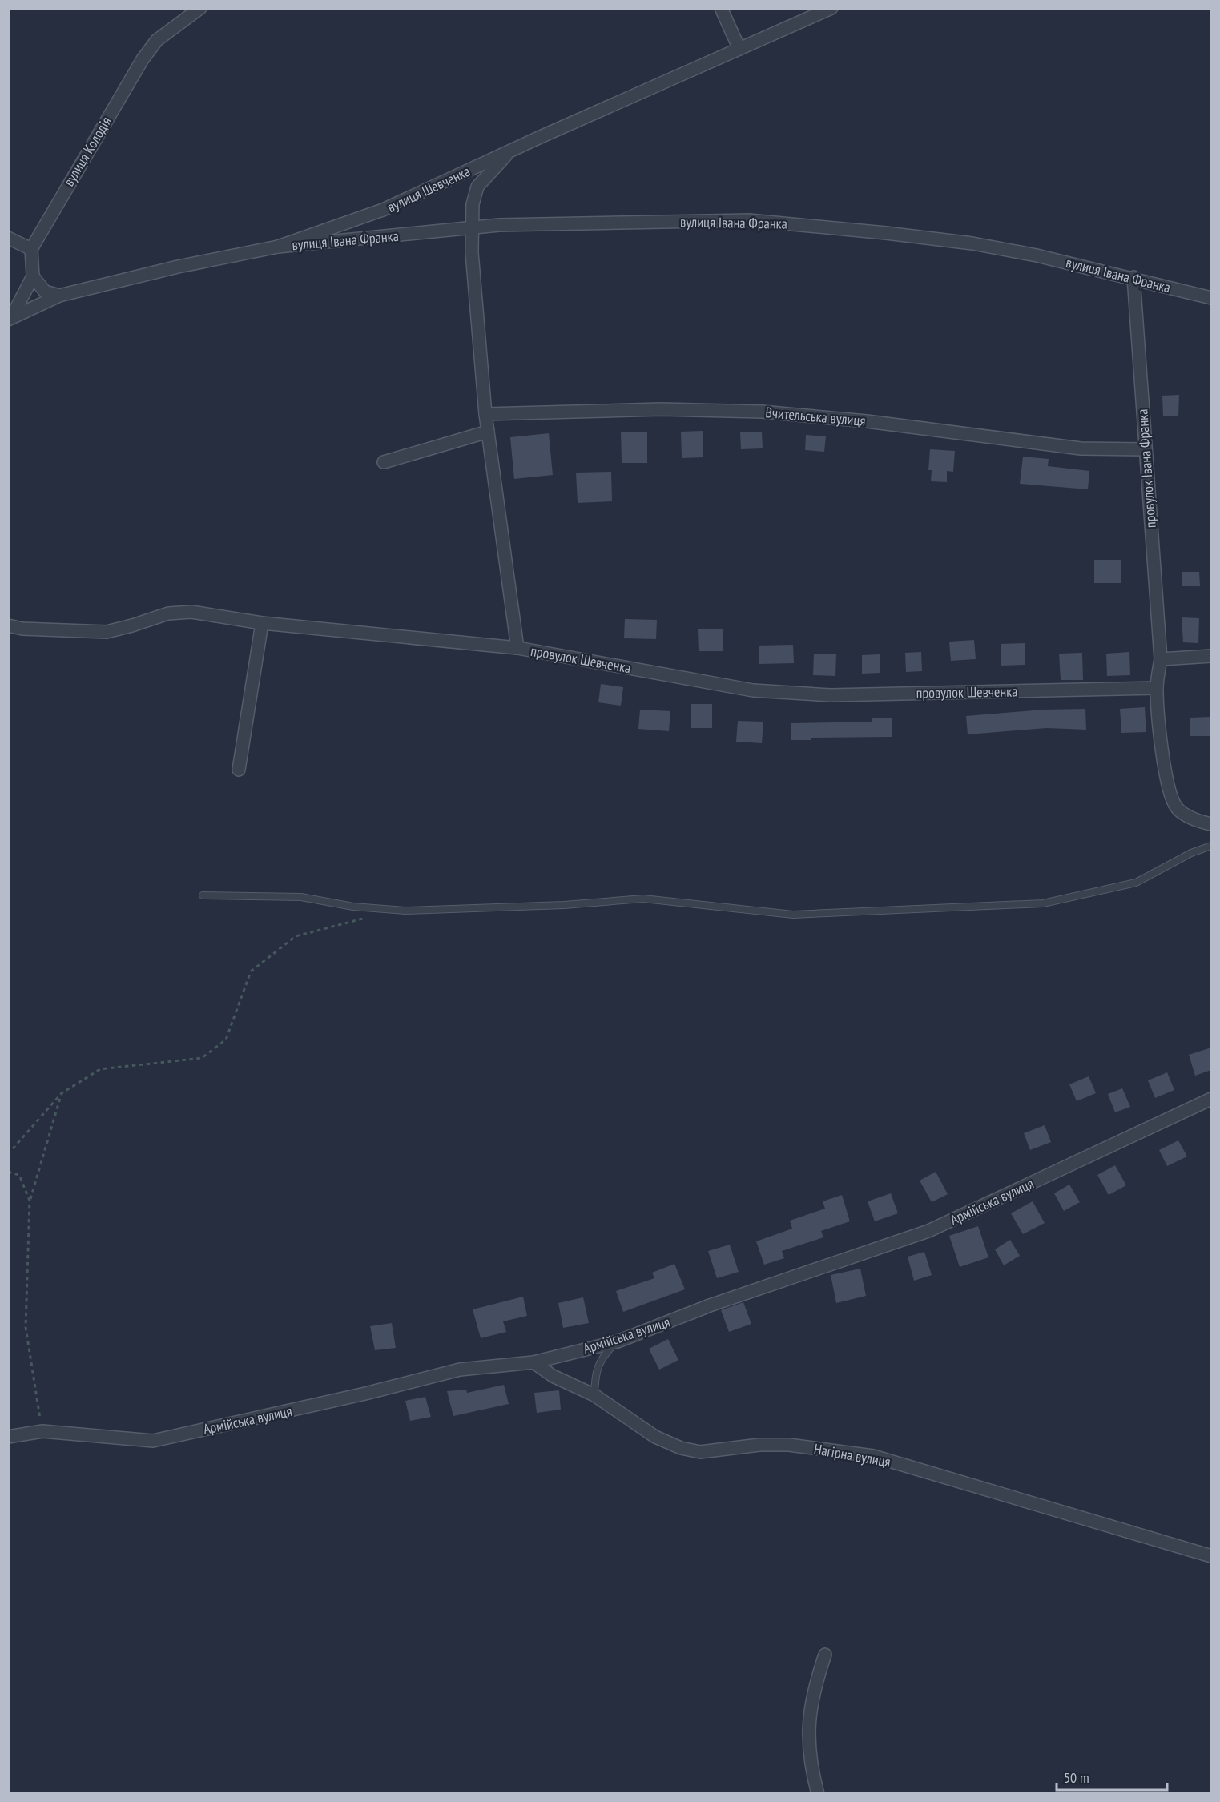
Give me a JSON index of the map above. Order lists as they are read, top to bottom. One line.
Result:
{"streets":{"street":["вулиця Колодія","вулиця Шевченка","вулиця Івана Франка","Вчительська вулиця","провулок Івана Франка","провулок Шевченка","Армійська вулиця","Нагірна вулиця"]},"crossings":[["вулиця Шевченка","вулиця Івана Франка"],["вулиця Івана Франка","провулок Івана Франка"],["Вчительська вулиця","провулок Івана Франка"],["провулок Івана Франка","провулок Шевченка"],["Армійська вулиця","Нагірна вулиця"]],"scale_bar":"50 m"}
